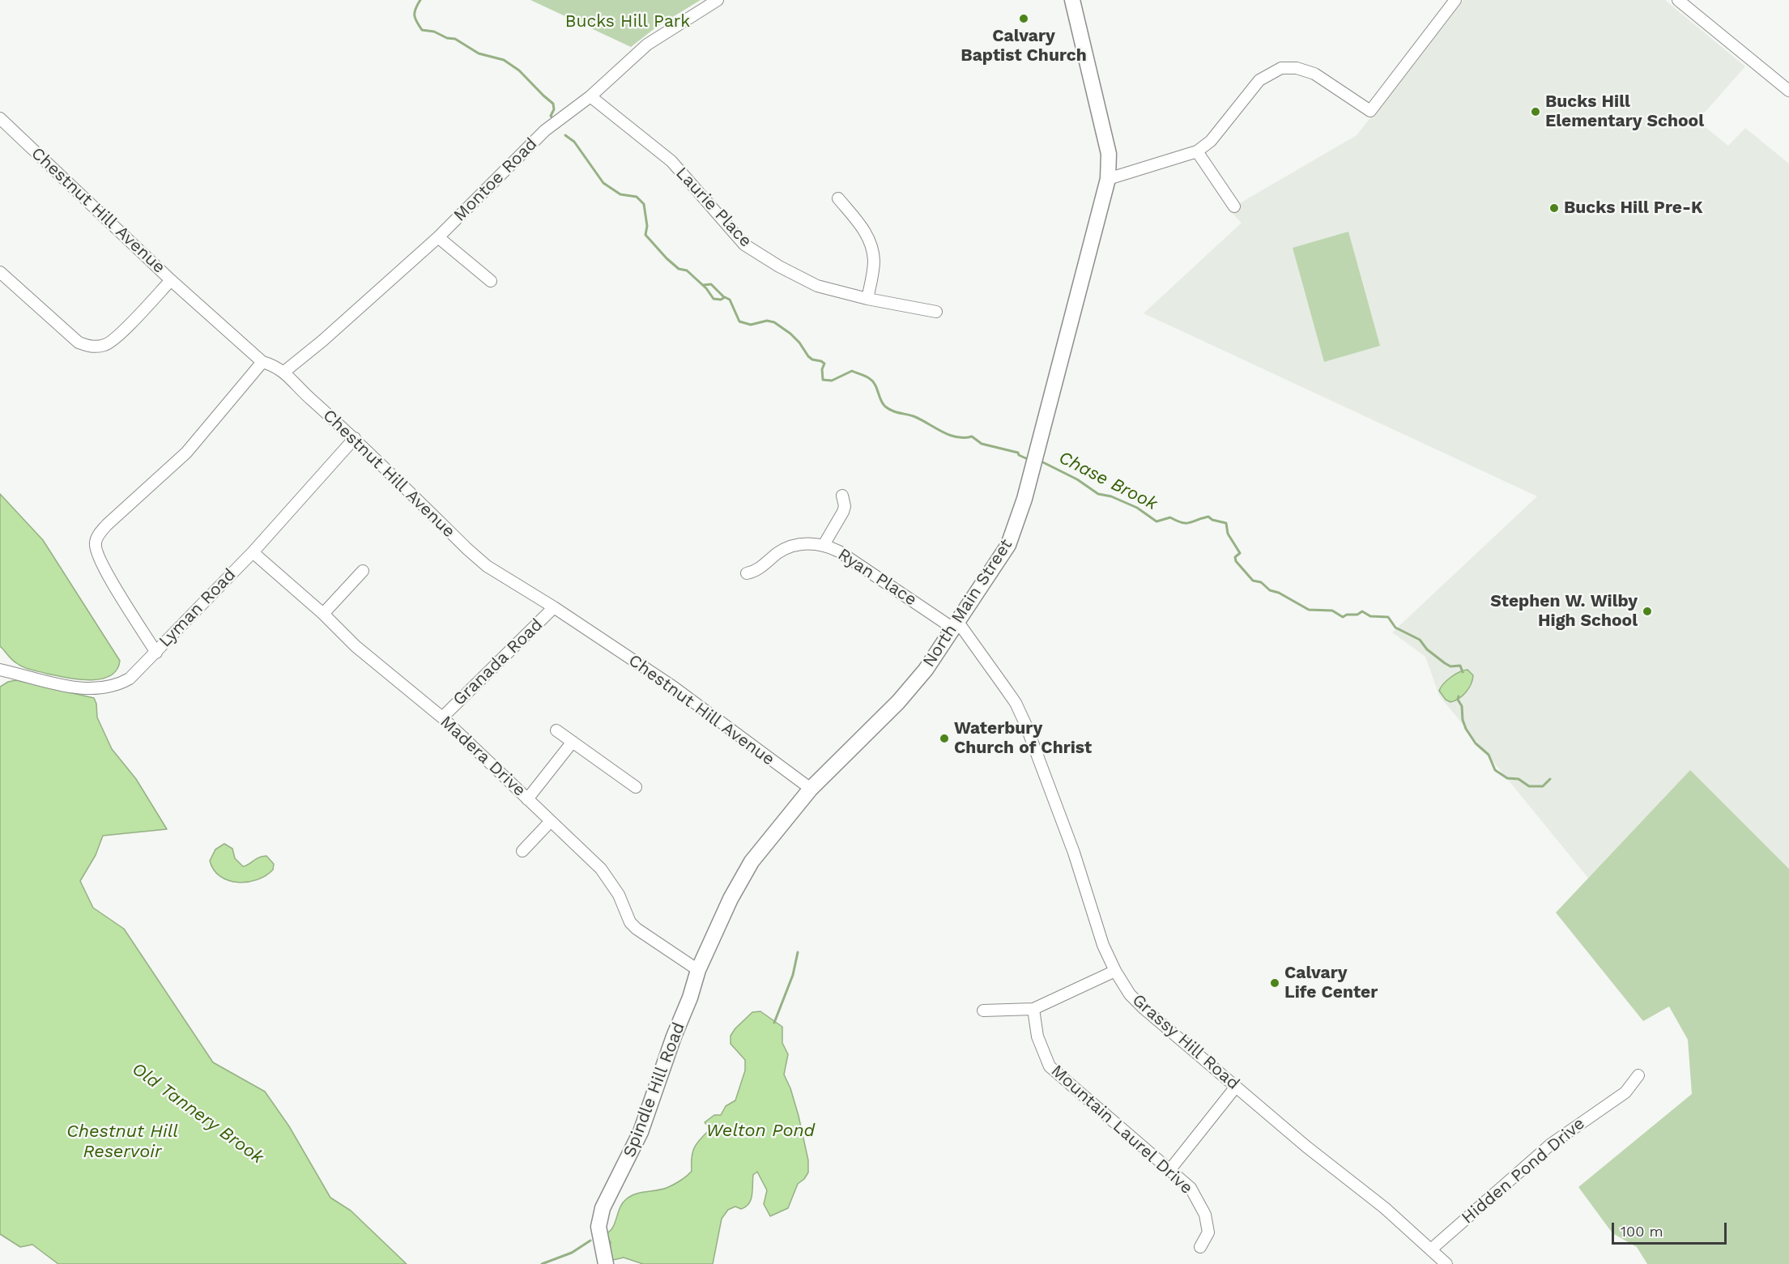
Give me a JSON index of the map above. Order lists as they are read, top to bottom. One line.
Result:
{"streets":{"main road":["North Main Street","Spindle Hill Road"],"street":["Montoe Road","Laurie Place","Chestnut Hill Avenue","Ryan Place","Lyman Road","Granada Road","Madera Drive","Grassy Hill Road","Mountain Laurel Drive","Hidden Pond Drive"]},"crossings":[["Montoe Road","Laurie Place"],["Montoe Road","Chestnut Hill Avenue"],["Chestnut Hill Avenue","North Main Street"],["Chestnut Hill Avenue","Lyman Road"],["Chestnut Hill Avenue","Granada Road"],["Ryan Place","North Main Street"],["Ryan Place","Grassy Hill Road"],["North Main Street","Madera Drive"],["North Main Street","Grassy Hill Road"],["North Main Street","Spindle Hill Road"],["Lyman Road","Madera Drive"],["Granada Road","Madera Drive"],["Grassy Hill Road","Hidden Pond Drive"]],"water":["Chase Brook","Old Tannery Brook","Welton Pond","Chestnut Hill Reservoir"],"parks":["Bucks Hill Park"],"places":["Calvary Baptist Church","Bucks Hill Elementary School","Bucks Hill Pre-K","Stephen W. Wilby High School","Waterbury Church of Christ","Calvary Life Center"],"scale_bar":"100 m"}
